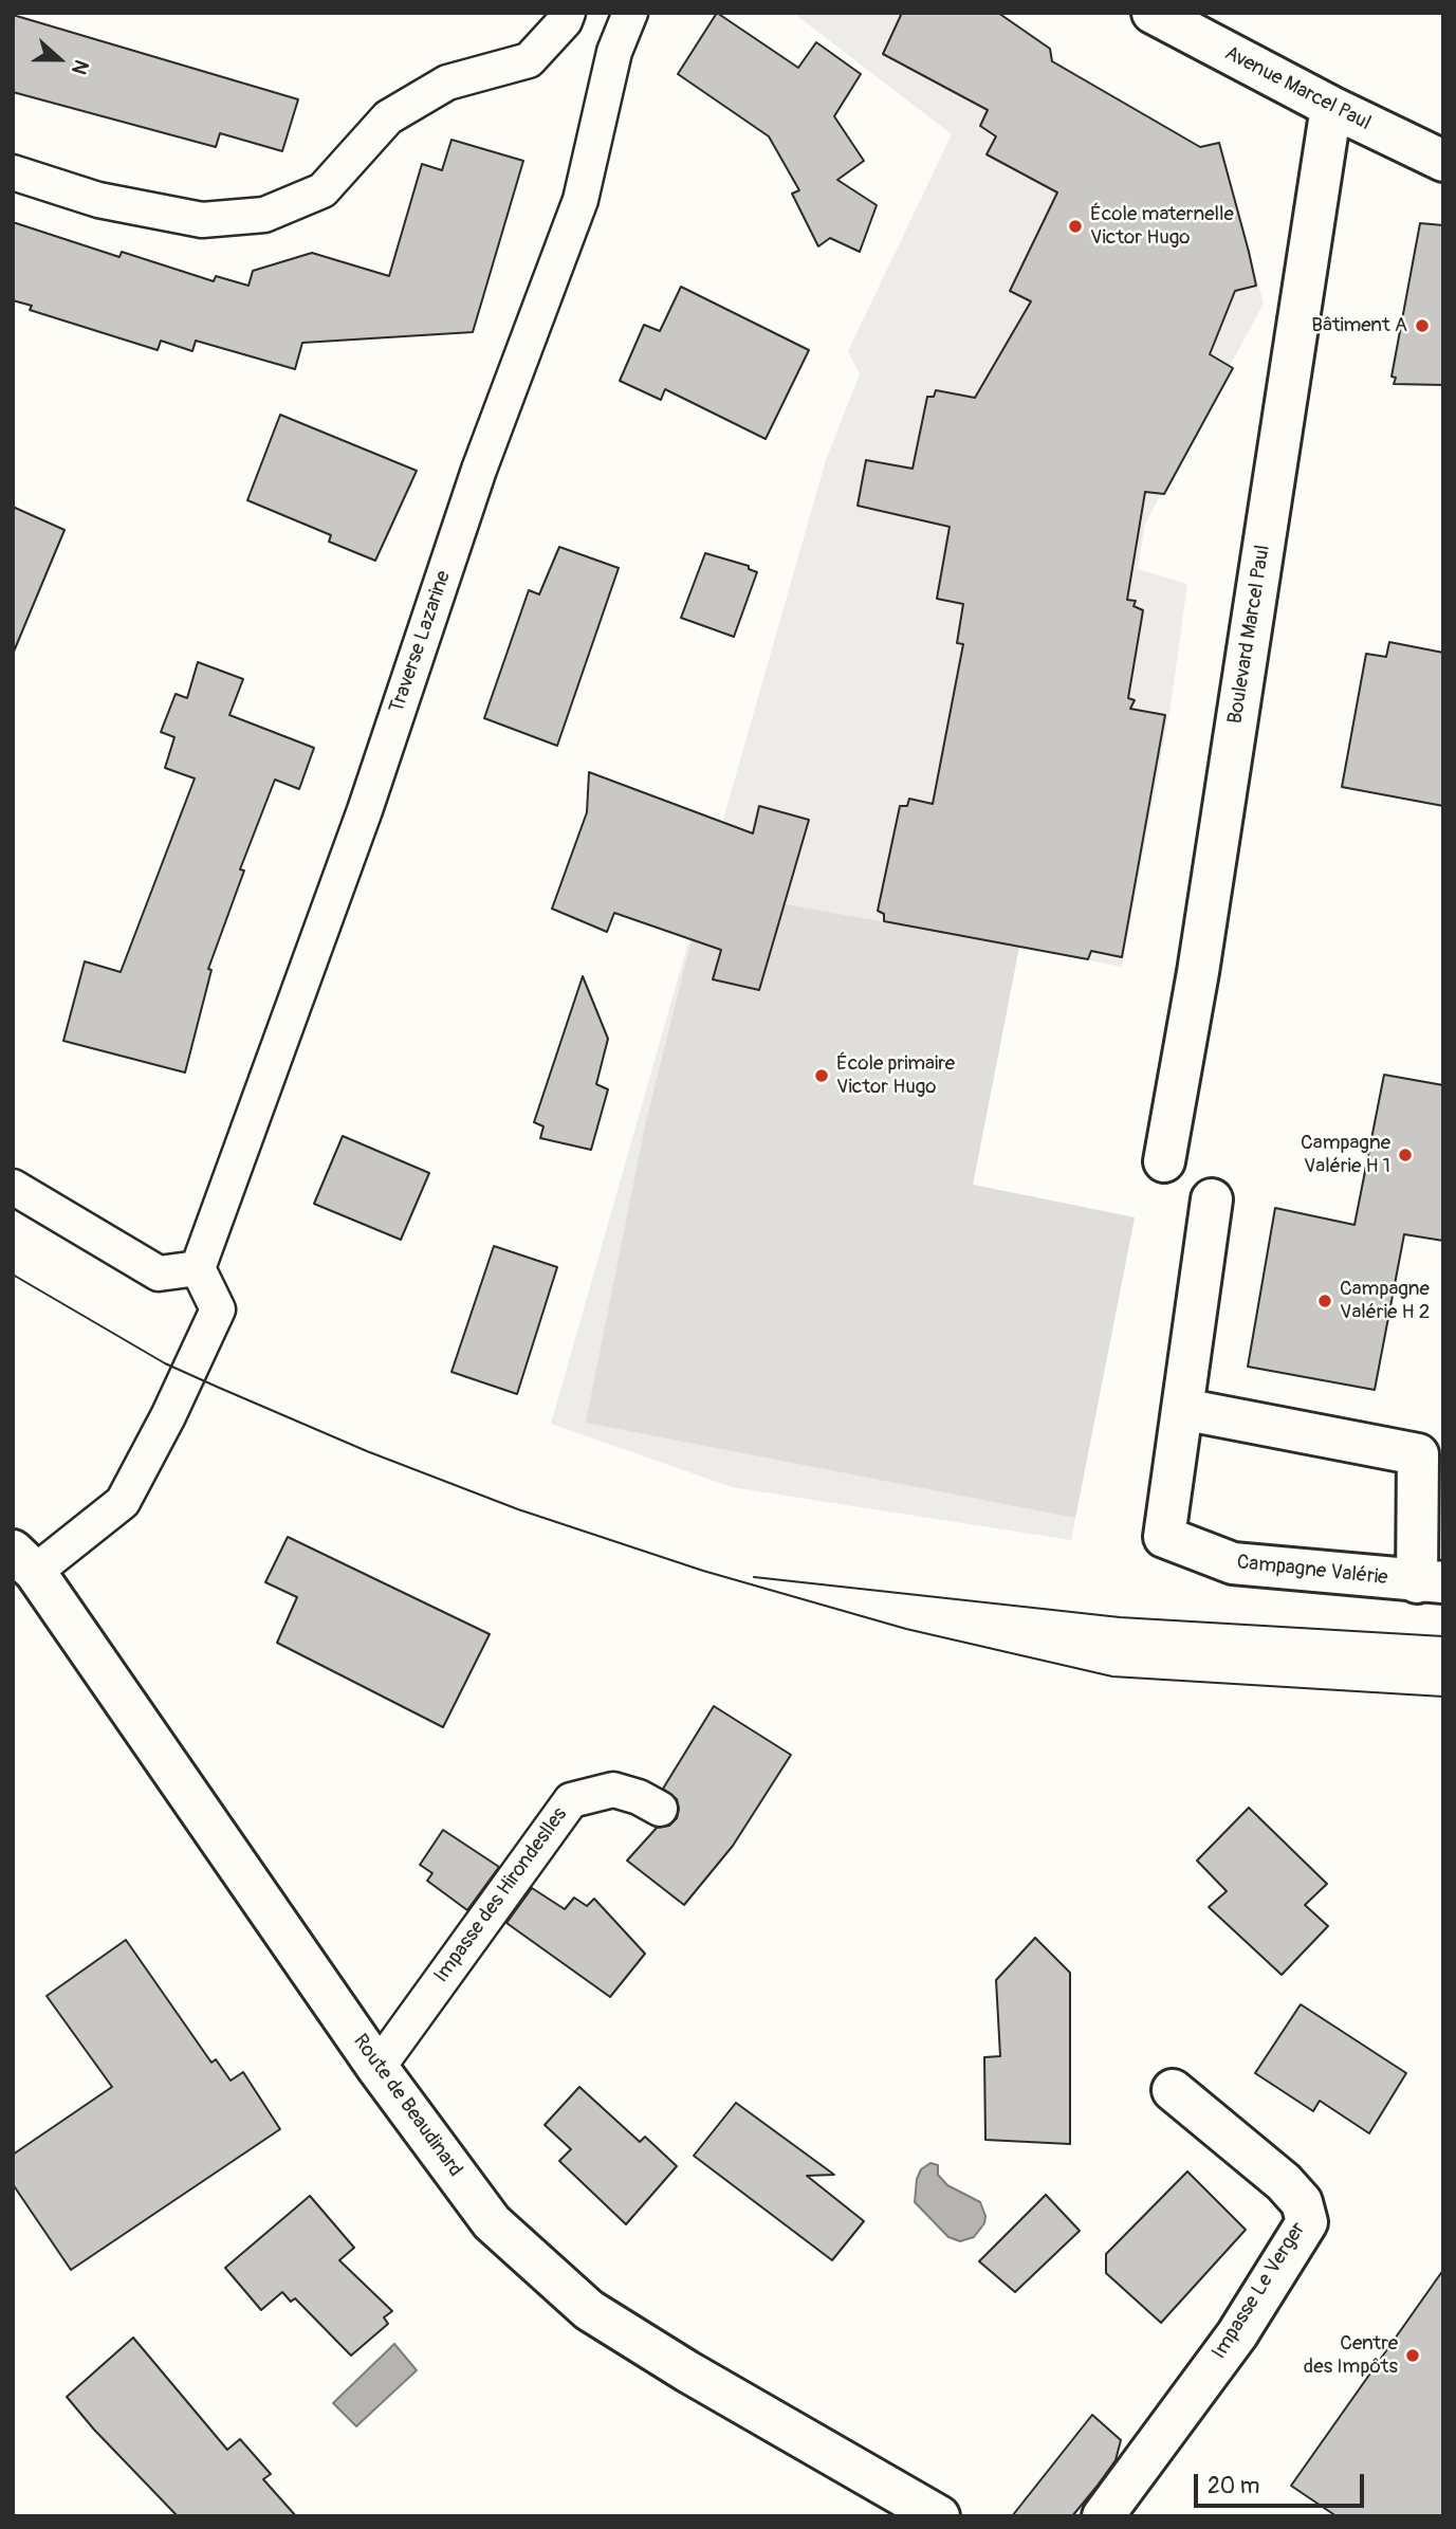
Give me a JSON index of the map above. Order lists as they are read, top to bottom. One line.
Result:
{"streets":{"street":["Avenue Marcel Paul","Boulevard Marcel Paul","Campagne Valérie","Route de Beaudinard","Impasse Le Verger"],"lane":["Traverse Lazarine","Impasse des Hirondeslles"]},"crossings":[["Avenue Marcel Paul","Boulevard Marcel Paul"],["Impasse des Hirondeslles","Route de Beaudinard"]],"places":["École maternelle Victor Hugo","Bâtiment A","École primaire Victor Hugo","Campagne Valérie H 1","Campagne Valérie H 2","Centre des Impôts"],"scale_bar":"20 m","north":"right"}
